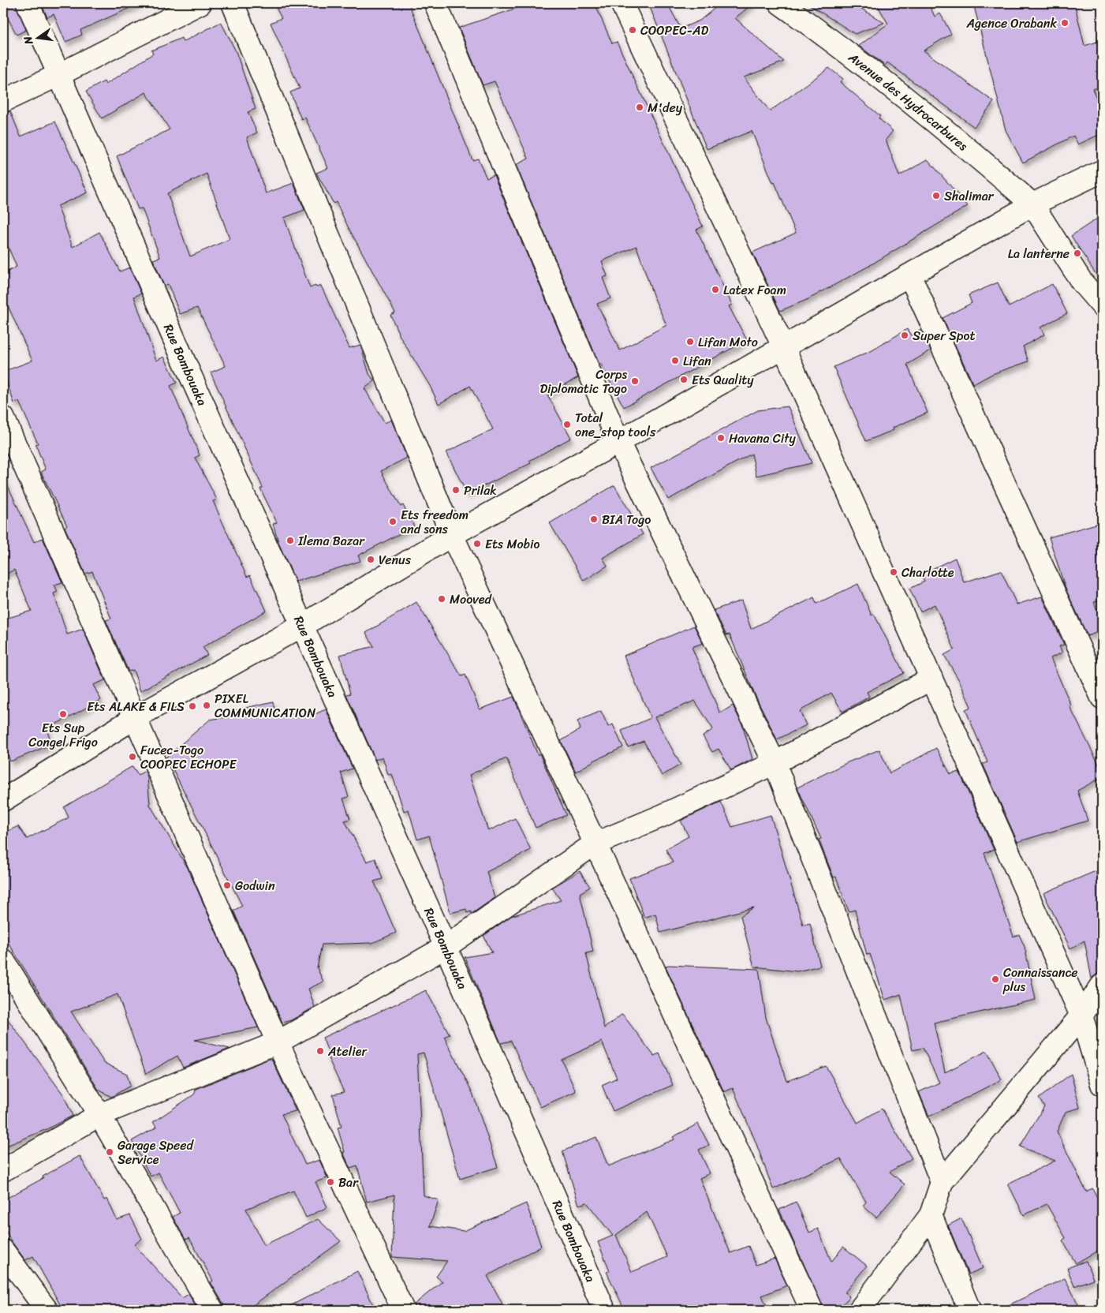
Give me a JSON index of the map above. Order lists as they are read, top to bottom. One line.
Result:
{"streets":{"street":["Avenue des Hydrocarbures","Rue Bombouaka"]},"places":["Agence Orabank","COOPEC-AD","M'dey","Shalimar","La lanterne","Latex Foam","Super Spot","Lifan Moto","Lifan","Ets Quality","Corps Diplomatic Togo","Total one_stop tools","Havana City","Prilak","BIA Togo","Ets freedom and sons","Ilema Bazar","Ets Mobio","Venus","Charlotte","Mooved","PIXEL COMMUNICATION","Ets ALAKE & FILS","Ets Sup Congel Frigo","Fucec-Togo COOPEC ECHOPE","Godwin","Connaissance plus","Atelier","Garage Speed Service","Bar"],"north":"left"}
